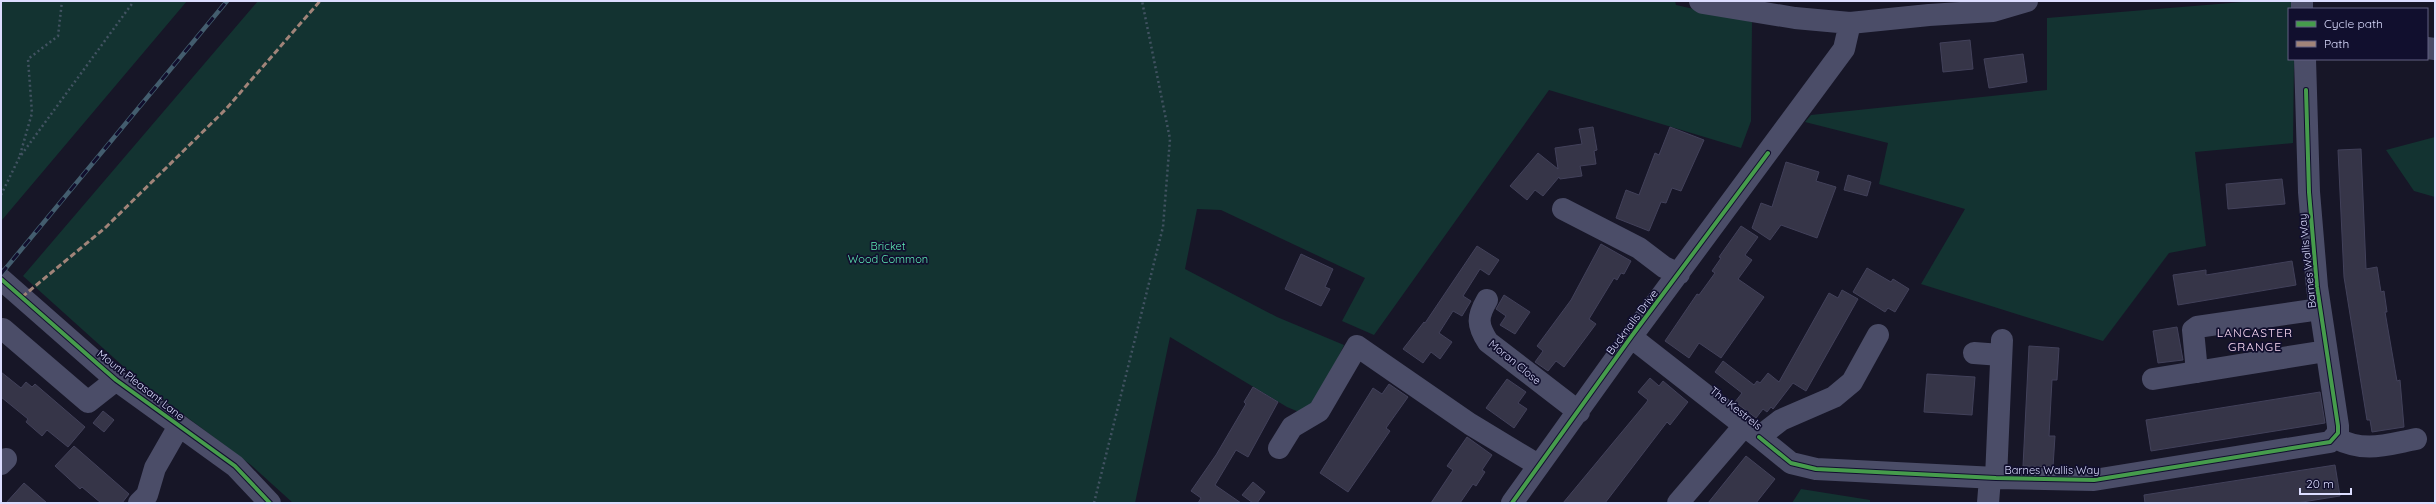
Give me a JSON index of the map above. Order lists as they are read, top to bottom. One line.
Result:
{"streets":{"street":["Barnes Wallis Way","Bucknalls Drive","Moran Close","Mount Pleasant Lane","The Kestrels"]},"crossings":[["Barnes Wallis Way","The Kestrels"],["Bucknalls Drive","Moran Close"],["Bucknalls Drive","The Kestrels"]],"districts":["LANCASTER GRANGE"],"parks":["Bricket Wood Common"],"legend":["Cycle path","Path"],"scale_bar":"20 m"}
